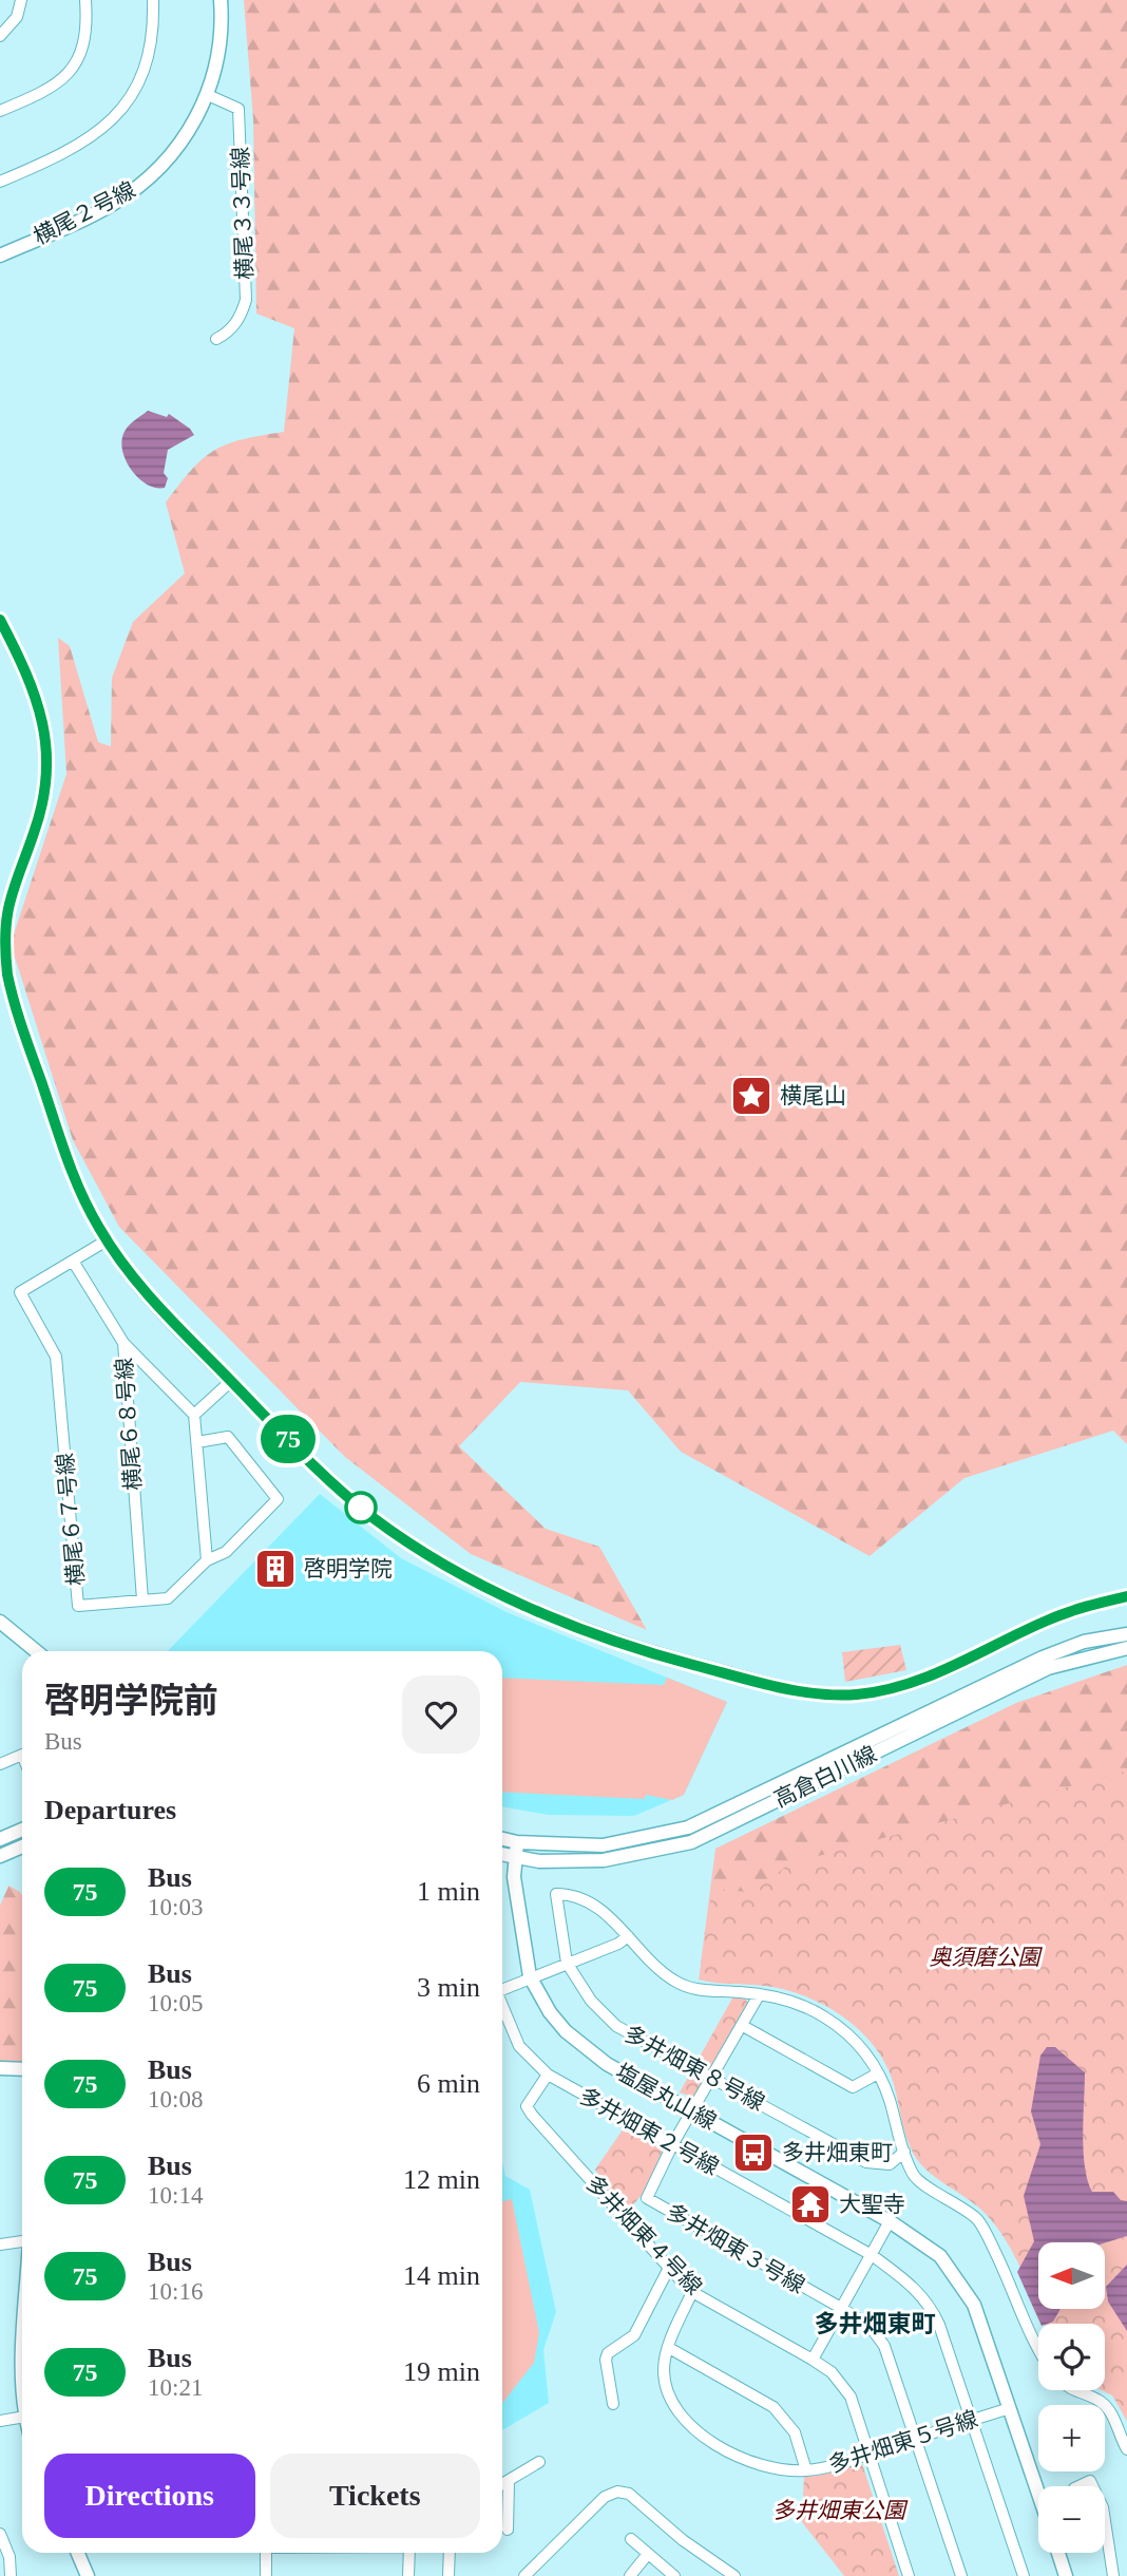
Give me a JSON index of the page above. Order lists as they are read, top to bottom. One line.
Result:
{"streets":{"street":["横尾２号線","横尾３３号線","横尾６８号線","横尾６７号線","高倉白川線","多井畑東８号線","塩屋丸山線","多井畑東２号線","多井畑東４号線","多井畑東３号線","多井畑東５号線"]},"crossings":[["横尾２号線","横尾３３号線"],["横尾６８号線","横尾６７号線"],["高倉白川線","塩屋丸山線"],["多井畑東８号線","多井畑東３号線"],["塩屋丸山線","多井畑東３号線"],["塩屋丸山線","多井畑東５号線"],["多井畑東２号線","多井畑東４号線"],["多井畑東２号線","多井畑東３号線"],["多井畑東２号線","多井畑東５号線"],["多井畑東４号線","多井畑東５号線"],["多井畑東３号線","多井畑東５号線"]],"districts":["多井畑東町"],"parks":["奥須磨公園","多井畑東公園"],"places":{"place":["横尾山"],"building":["啓明学院"],"bus stop":["多井畑東町"],"temple":["大聖寺"]},"lines":["bus line 75"],"north":"left","page":{"on_map":"75","heading":[["啓明学院前","Bus"],"Departures"],"list":[{"mark":"75","name":"Bus","note":"10:03","value":"1 min"},{"mark":"75","name":"Bus","note":"10:05","value":"3 min"},{"mark":"75","name":"Bus","note":"10:08","value":"6 min"},{"mark":"75","name":"Bus","note":"10:14","value":"12 min"},{"mark":"75","name":"Bus","note":"10:16","value":"14 min"},{"mark":"75","name":"Bus","note":"10:21","value":"19 min"}],"map_buttons":["+","−"],"buttons":["Directions","Tickets"]}}
